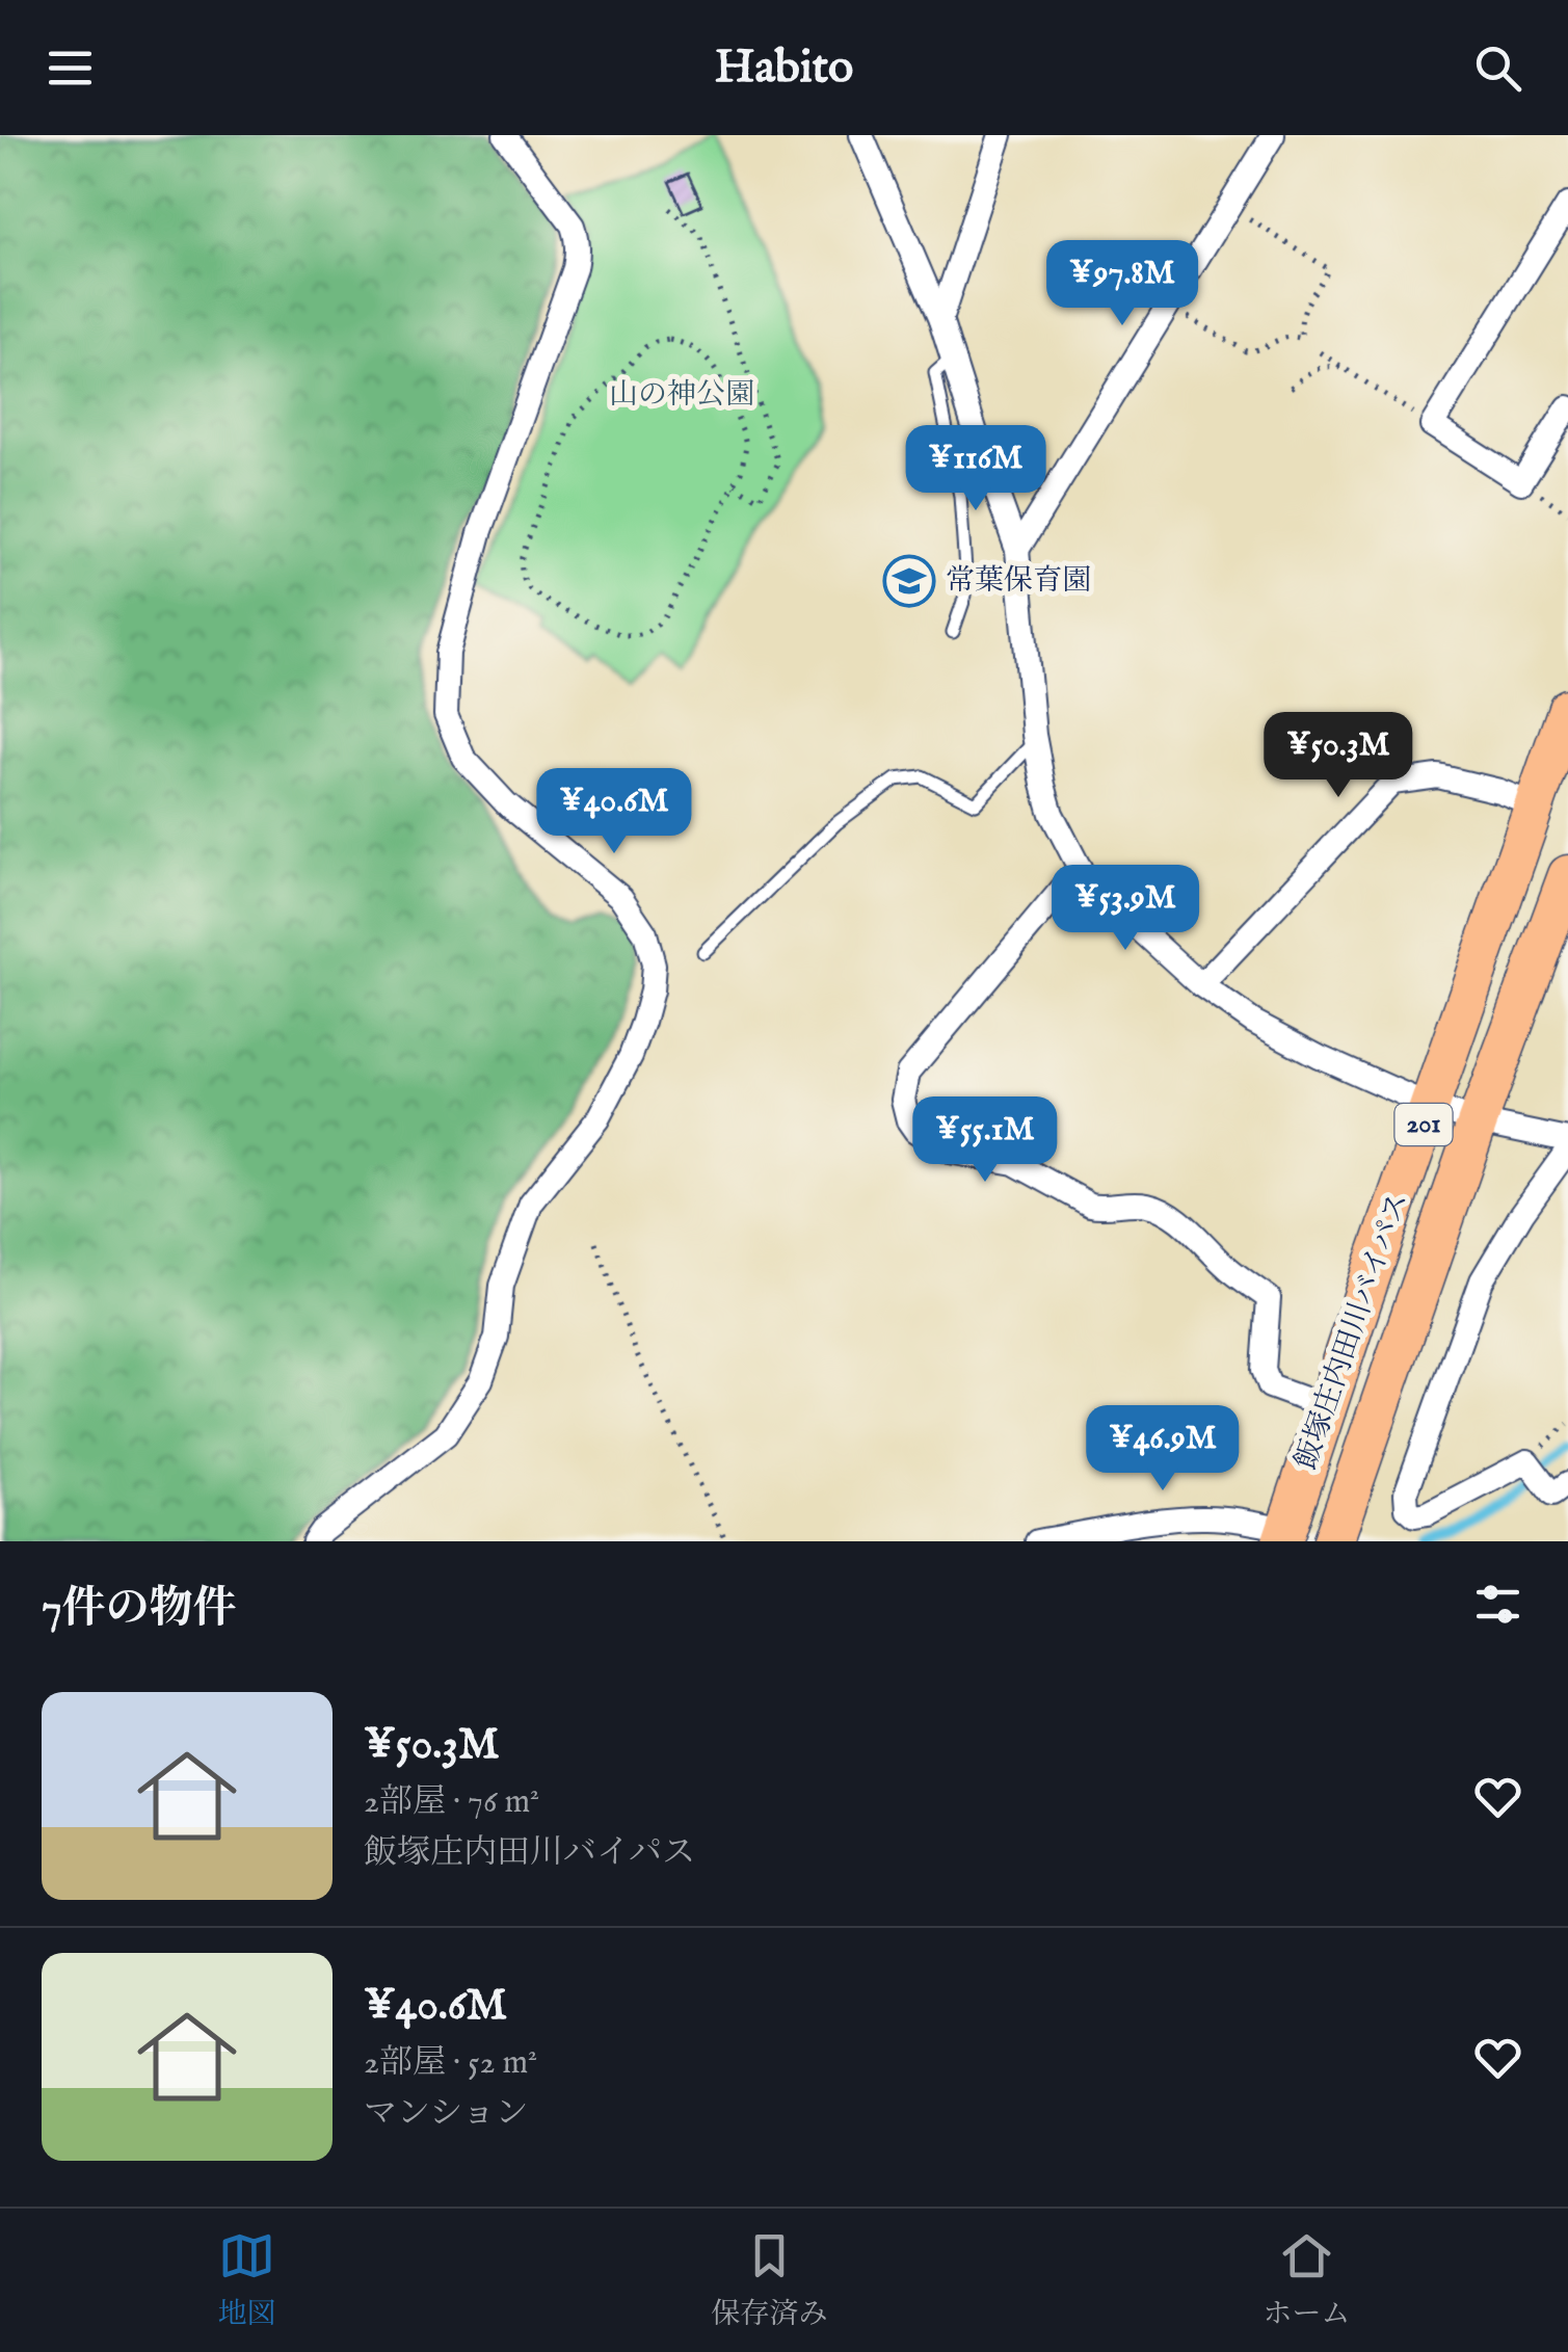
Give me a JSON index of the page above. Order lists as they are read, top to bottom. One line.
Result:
{"streets":{"highway":["201","飯塚庄内田川バイパス"]},"parks":["山の神公園"],"places":{"school or university":["常葉保育園"]},"page":{"header":"Habito","price":["¥97.8M","¥116M","¥50.3M","¥40.6M","¥53.9M","¥55.1M","¥46.9M"],"heading":"7件の物件","list":[{"name":"¥50.3M","note":"2部屋 · 76 m² · 飯塚庄内田川バイパス"},{"name":"¥40.6M","note":"2部屋 · 52 m² · マンション"}],"tabs":["地図","保存済み","ホーム"]}}
